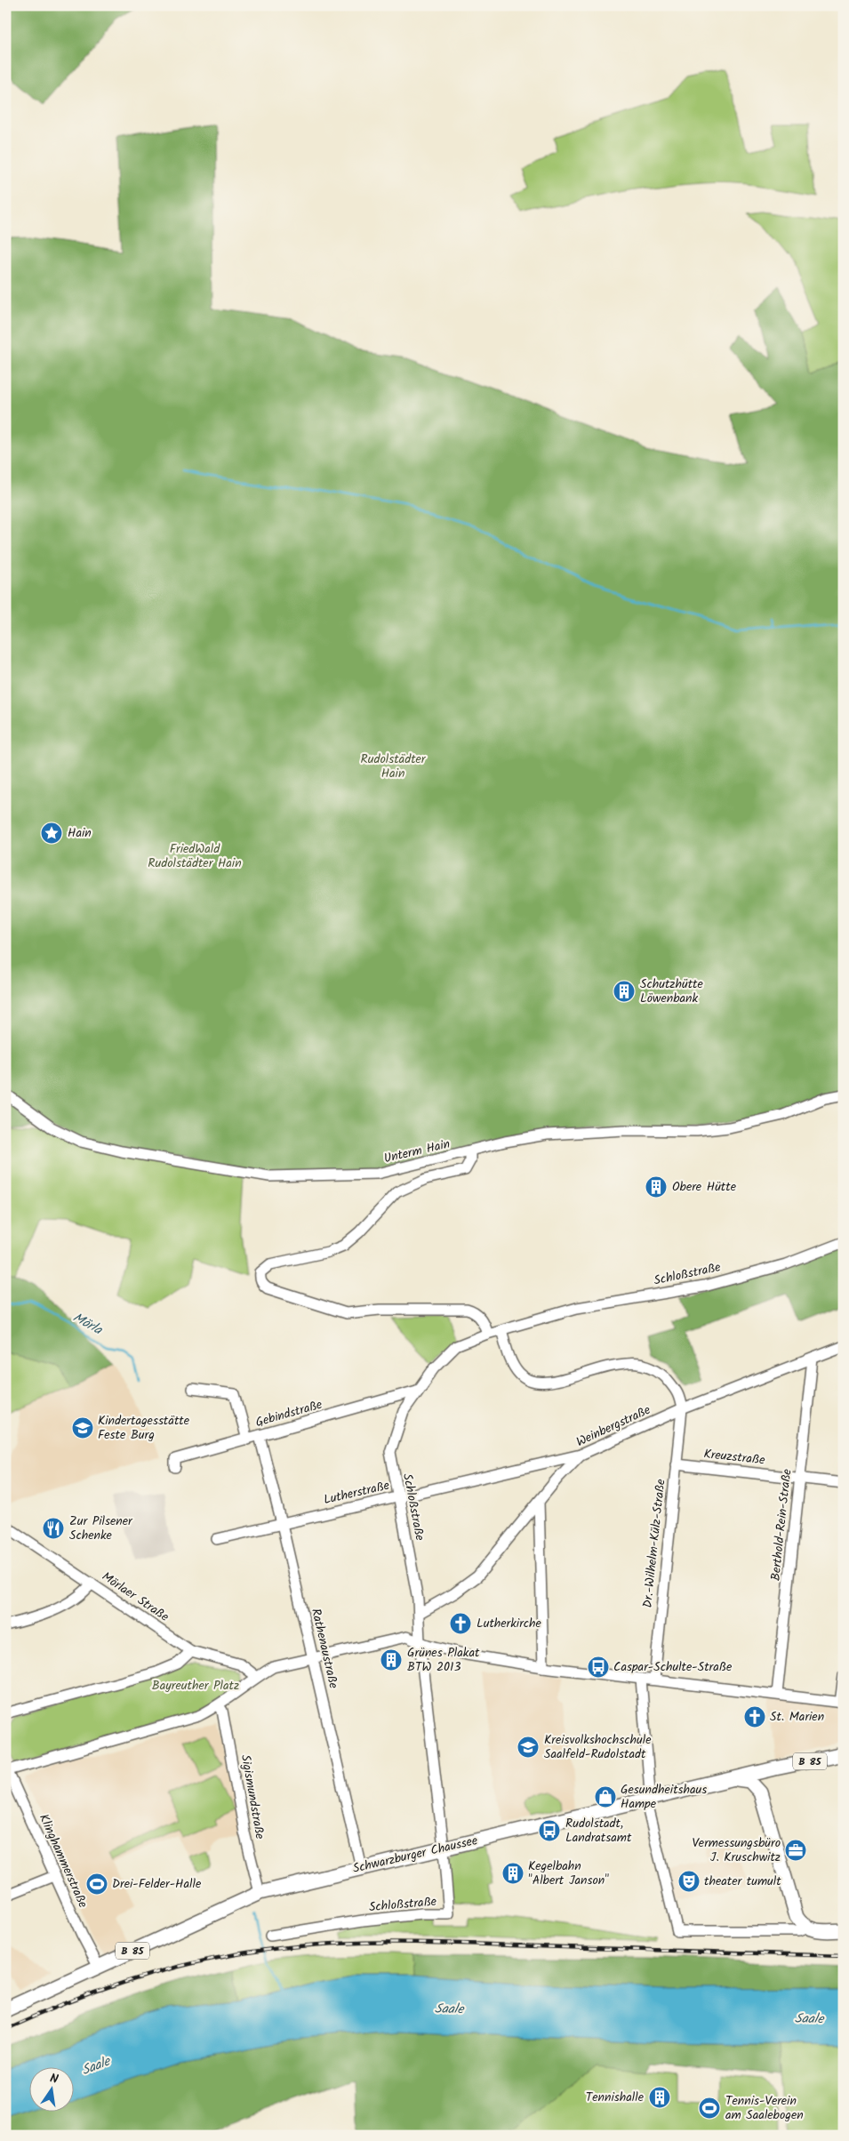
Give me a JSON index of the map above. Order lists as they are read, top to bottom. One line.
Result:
{"streets":{"main road":["B 85","Schwarzburger Chaussee"],"street":["Unterm Hain","Schloßstraße","Gebindstraße","Weinbergstraße","Kreuzstraße","Lutherstraße","Berthold-Rein-Straße","Dr.-Wilhelm-Külz-Straße","Mörlaer Straße","Rathenaustraße","Sigismundstraße","Klinghammerstraße"]},"crossings":[["Schloßstraße","Gebindstraße"],["Schloßstraße","Weinbergstraße"],["Schloßstraße","Lutherstraße"],["Schloßstraße","Schwarzburger Chaussee"],["Gebindstraße","Rathenaustraße"],["Weinbergstraße","Lutherstraße"],["Weinbergstraße","Berthold-Rein-Straße"],["Weinbergstraße","Dr.-Wilhelm-Külz-Straße"],["Kreuzstraße","Berthold-Rein-Straße"],["Kreuzstraße","Dr.-Wilhelm-Külz-Straße"],["Lutherstraße","Rathenaustraße"],["Rathenaustraße","Schwarzburger Chaussee"],["B 85","Schwarzburger Chaussee"],["Sigismundstraße","Schwarzburger Chaussee"],["Schwarzburger Chaussee","Klinghammerstraße"]],"water":["Mörla","Saale"],"parks":["Rudolstädter Hain","FriedWald Rudolstädter Hain","Bayreuther Platz"],"places":{"place":["Hain"],"building":["Schutzhütte Löwenbank","Obere Hütte","Grünes Plakat BTW 2013","Kegelbahn \"Albert Janson\"","Tennishalle"],"school or university":["Kindertagesstätte Feste Burg","Kreisvolkshochschule Saalfeld-Rudolstadt"],"restaurant":["Zur Pilsener Schenke"],"church":["Lutherkirche","St. Marien"],"bus stop":["Caspar-Schulte-Straße","Rudolstadt, Landratsamt"],"shop":["Gesundheitshaus Hampe"],"office":["Vermessungsbüro J. Kruschwitz"],"theatre":["theater tumult"],"sports":["Drei-Felder-Halle","Tennis-Verein am Saalebogen"]},"north":"top"}
